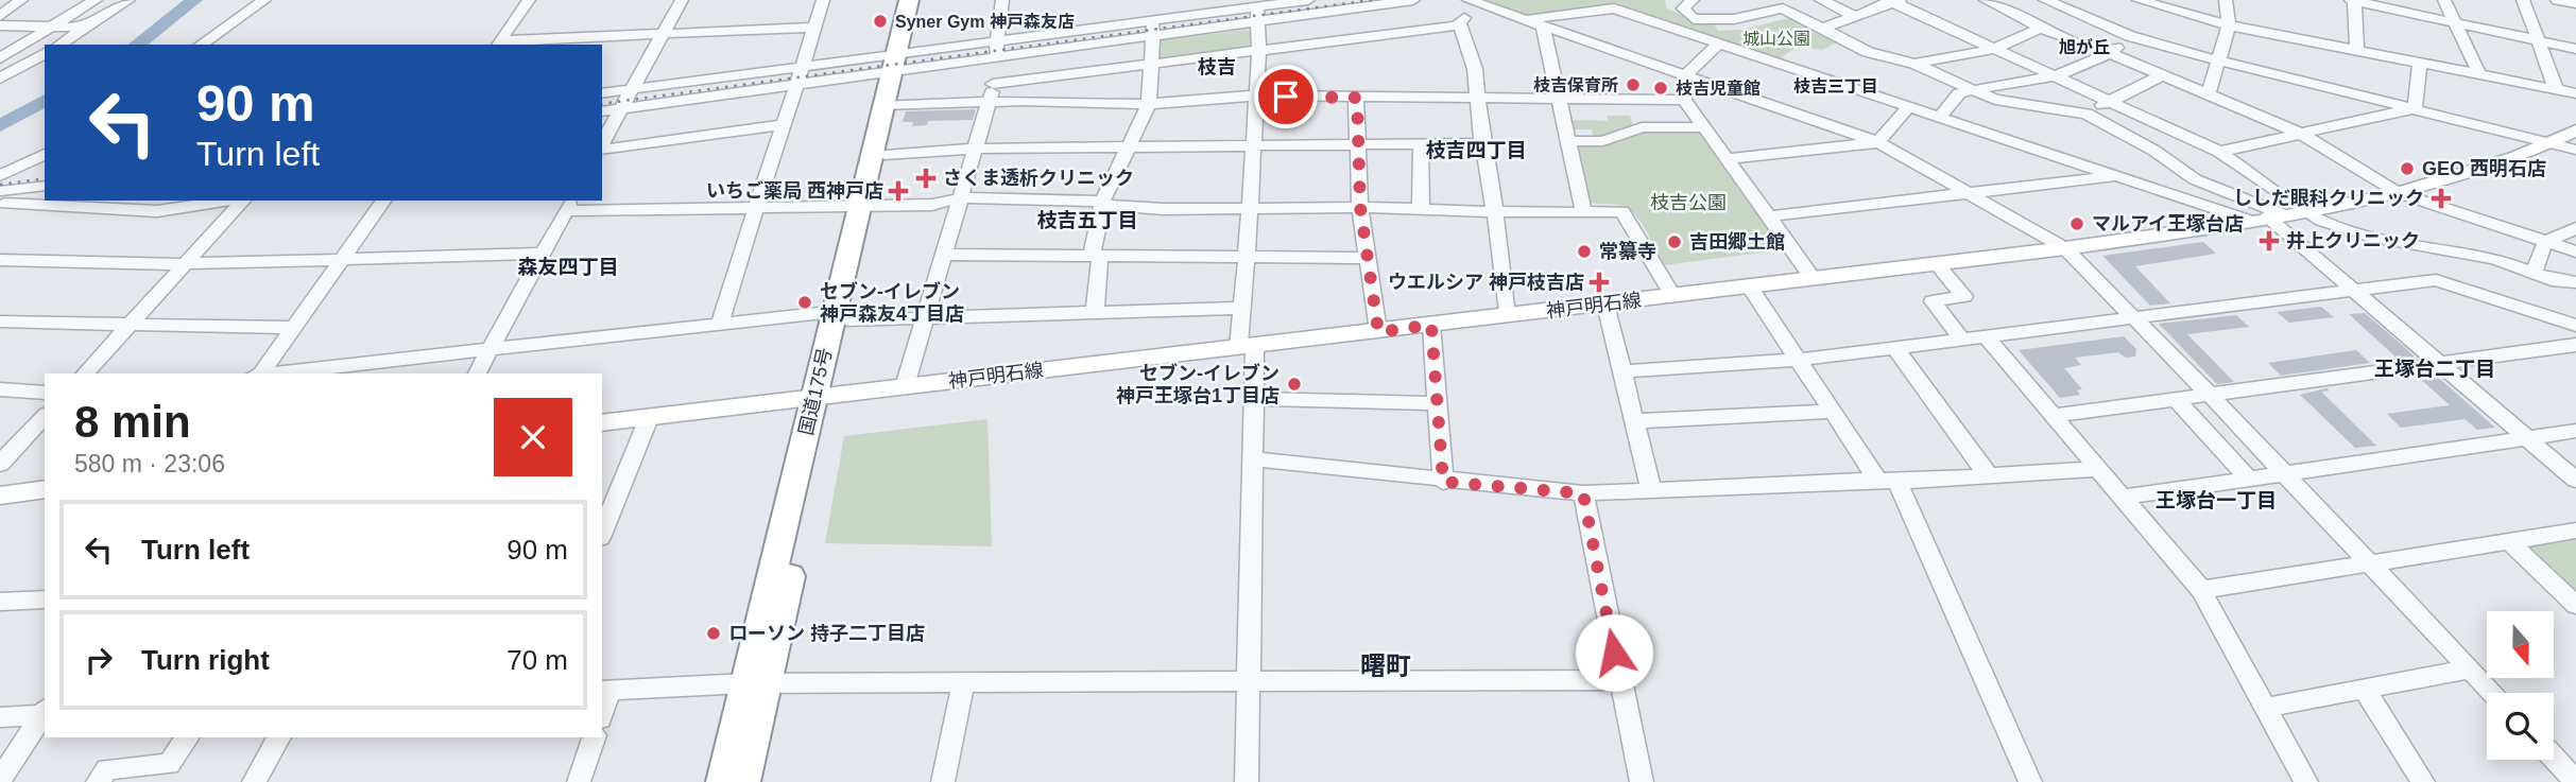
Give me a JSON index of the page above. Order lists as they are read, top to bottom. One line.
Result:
{"streets":{"highway":["国道175号"],"main road":["神戸明石線"]},"crossings":[["神戸明石線","国道175号"]],"districts":["旭が丘","枝吉","枝吉三丁目","枝吉四丁目","枝吉五丁目","森友四丁目","王塚台二丁目","王塚台一丁目","曙町"],"parks":["城山公園","枝吉公園"],"places":{"other":["Syner Gym 神戸森友店","枝吉保育所","枝吉児童館","GEO 西明石店","マルアイ王塚台店","吉田郷土館","常纂寺","セブン-イレブン 神戸森友4丁目店","セブン-イレブン 神戸王塚台1丁目店","ローソン 持子二丁目店"],"health":["さくま透析クリニック","いちご薬局 西神戸店","ししだ眼科クリニック","井上クリニック","ウエルシア 神戸枝吉店"]},"north":"bottom","page":{"turn":["90 m","Turn left"],"heading":["8 min","580 m · 23:06"],"list":[{"name":"Turn left","value":"90 m"},{"name":"Turn right","value":"70 m"}]}}
